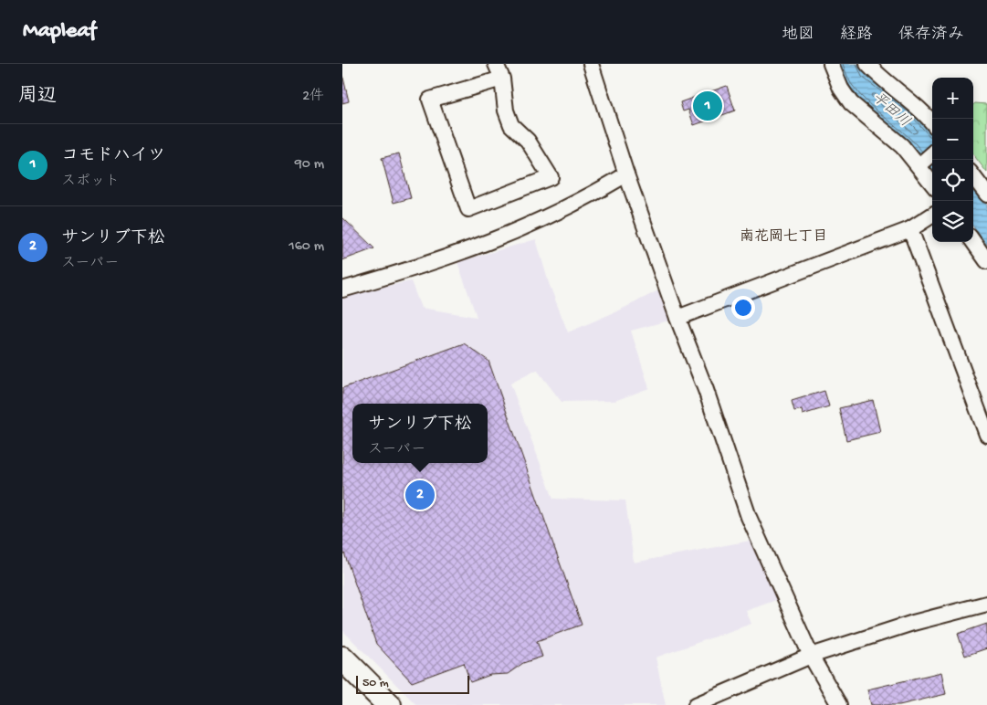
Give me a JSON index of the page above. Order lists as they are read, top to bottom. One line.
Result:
{"districts":["南花岡七丁目"],"water":["平田川"],"scale_bar":"50 m","page":{"header":"Mapleaf","nav":["地図","経路","保存済み"],"heading":["周辺","2件"],"map_buttons":["+","−"],"pins":["1","2"],"list":[{"mark":"1","name":"コモドハイツ","note":"スポット","value":"90 m"},{"mark":"2","name":"サンリブ下松","note":"スーパー","value":"160 m"}],"popup":["サンリブ下松","スーパー"],"scale":"50 m"}}
